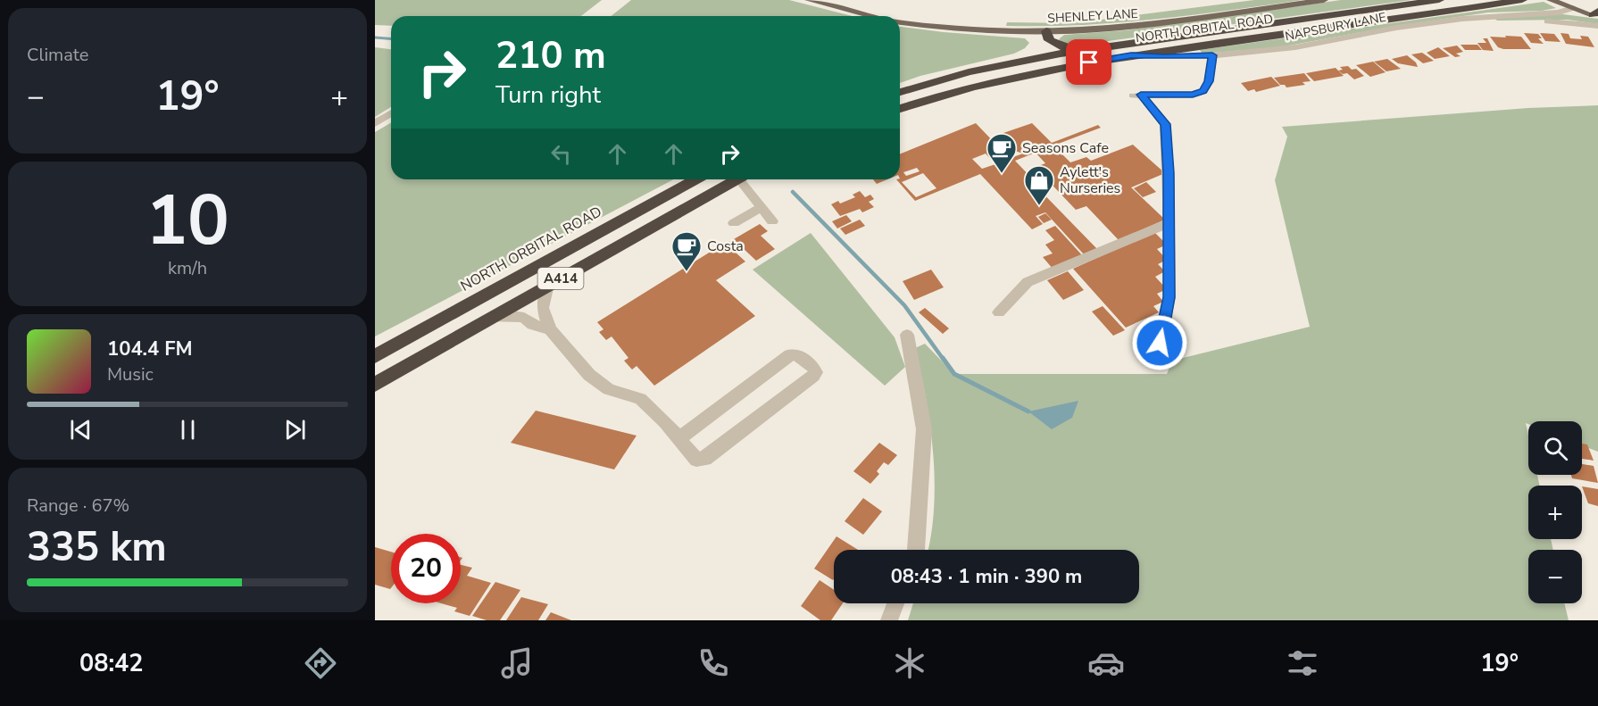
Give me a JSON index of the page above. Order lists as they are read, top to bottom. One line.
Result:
{"streets":{"highway":["NORTH ORBITAL ROAD","A414"],"main road":["SHENLEY LANE"],"street":["NAPSBURY LANE"]},"places":{"cafe":["Seasons Cafe","Costa"],"shop":["Aylett's Nurseries"]},"page":{"tile":["Climate",["10","km/h"],["Range · 67%","335 km"]],"turn":["210 m","Turn right"],"heat":["−","19°","+"],"song":["104.4 FM","Music"],"map_buttons":["+","−"],"limit":"20","trip":"08:43 · 1 min · 390 m","tabs":["08:42","19°"]}}
